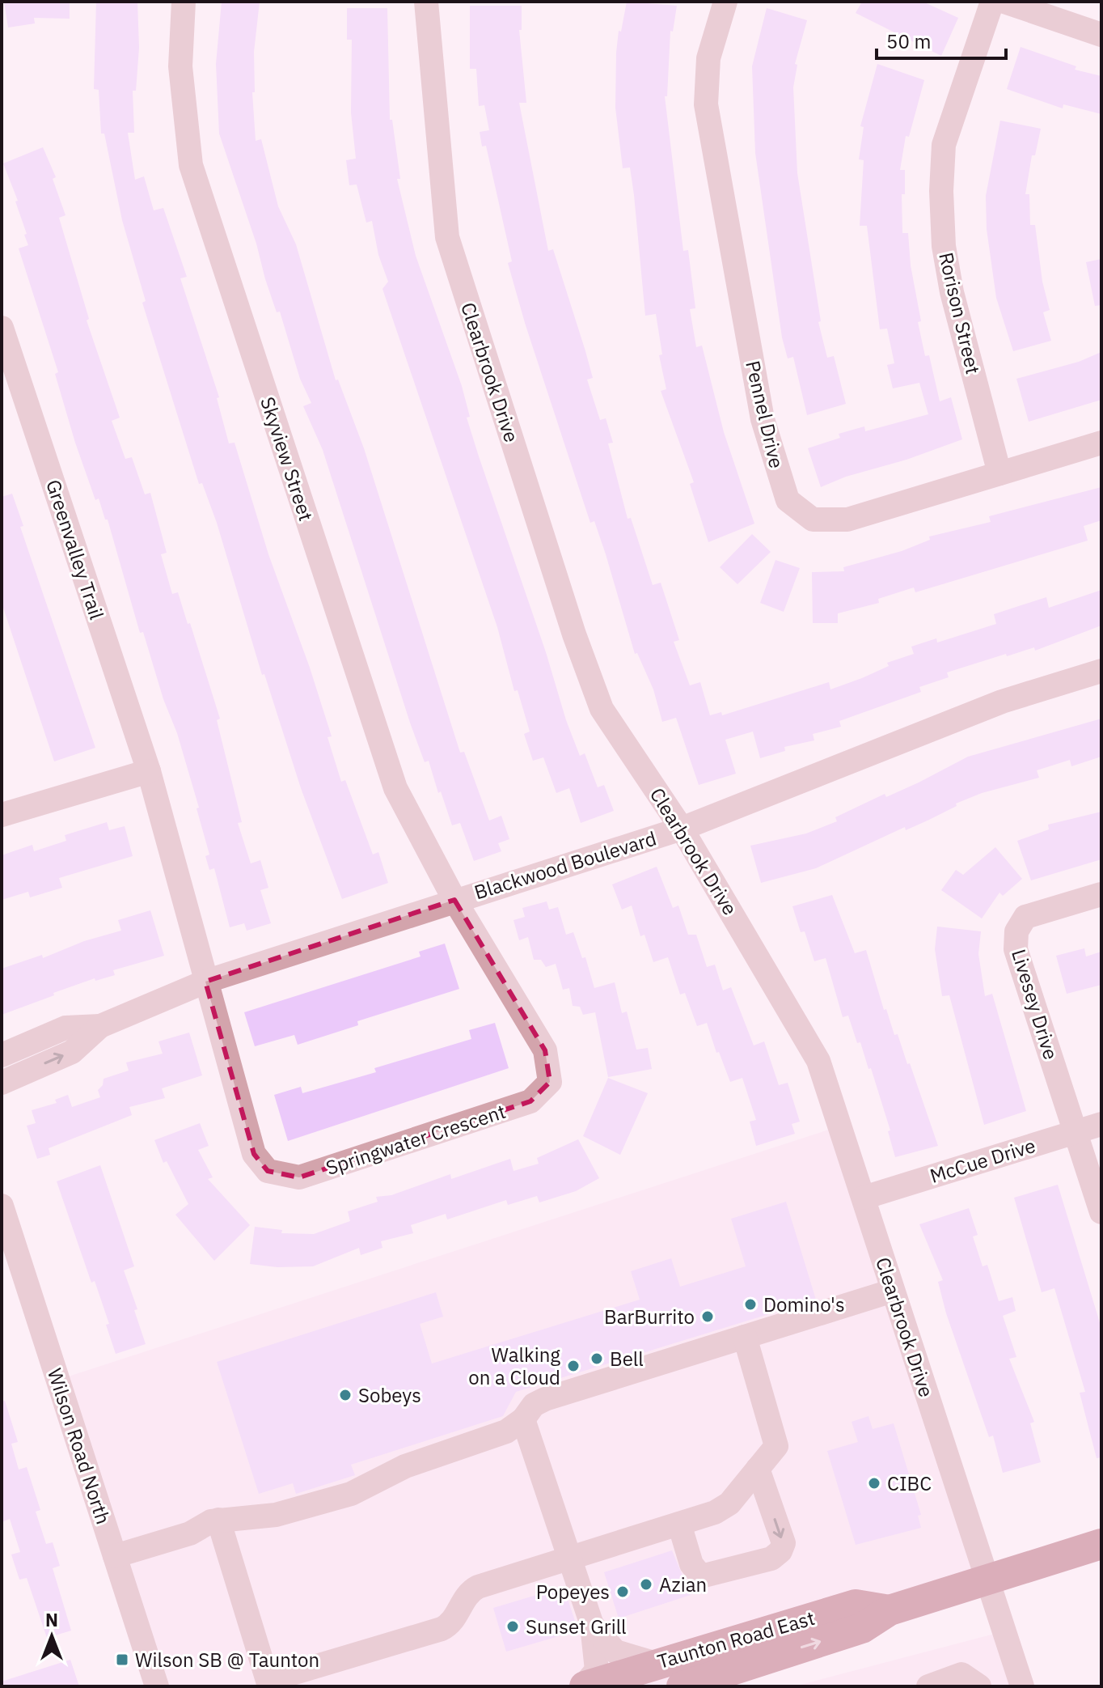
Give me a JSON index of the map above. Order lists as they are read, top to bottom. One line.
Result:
{"streets":{"main road":["Taunton Road East"],"street":["Rorison Street","Clearbrook Drive","Pennel Drive","Skyview Street","Greenvalley Trail","Blackwood Boulevard","Livesey Drive","Springwater Crescent","McCue Drive","Wilson Road North"]},"crossings":[["Rorison Street","Pennel Drive"],["Clearbrook Drive","Blackwood Boulevard"],["Clearbrook Drive","McCue Drive"],["Clearbrook Drive","Taunton Road East"],["Skyview Street","Blackwood Boulevard"],["Skyview Street","Springwater Crescent"],["Greenvalley Trail","Blackwood Boulevard"],["Greenvalley Trail","Springwater Crescent"],["Blackwood Boulevard","Springwater Crescent"],["Livesey Drive","McCue Drive"]],"places":{"other":["Domino's","BarBurrito","Bell","Walking on a Cloud","Sobeys","CIBC","Azian","Popeyes","Sunset Grill"],"transit":["Wilson SB @ Taunton"]},"scale_bar":"50 m","north":"top"}
